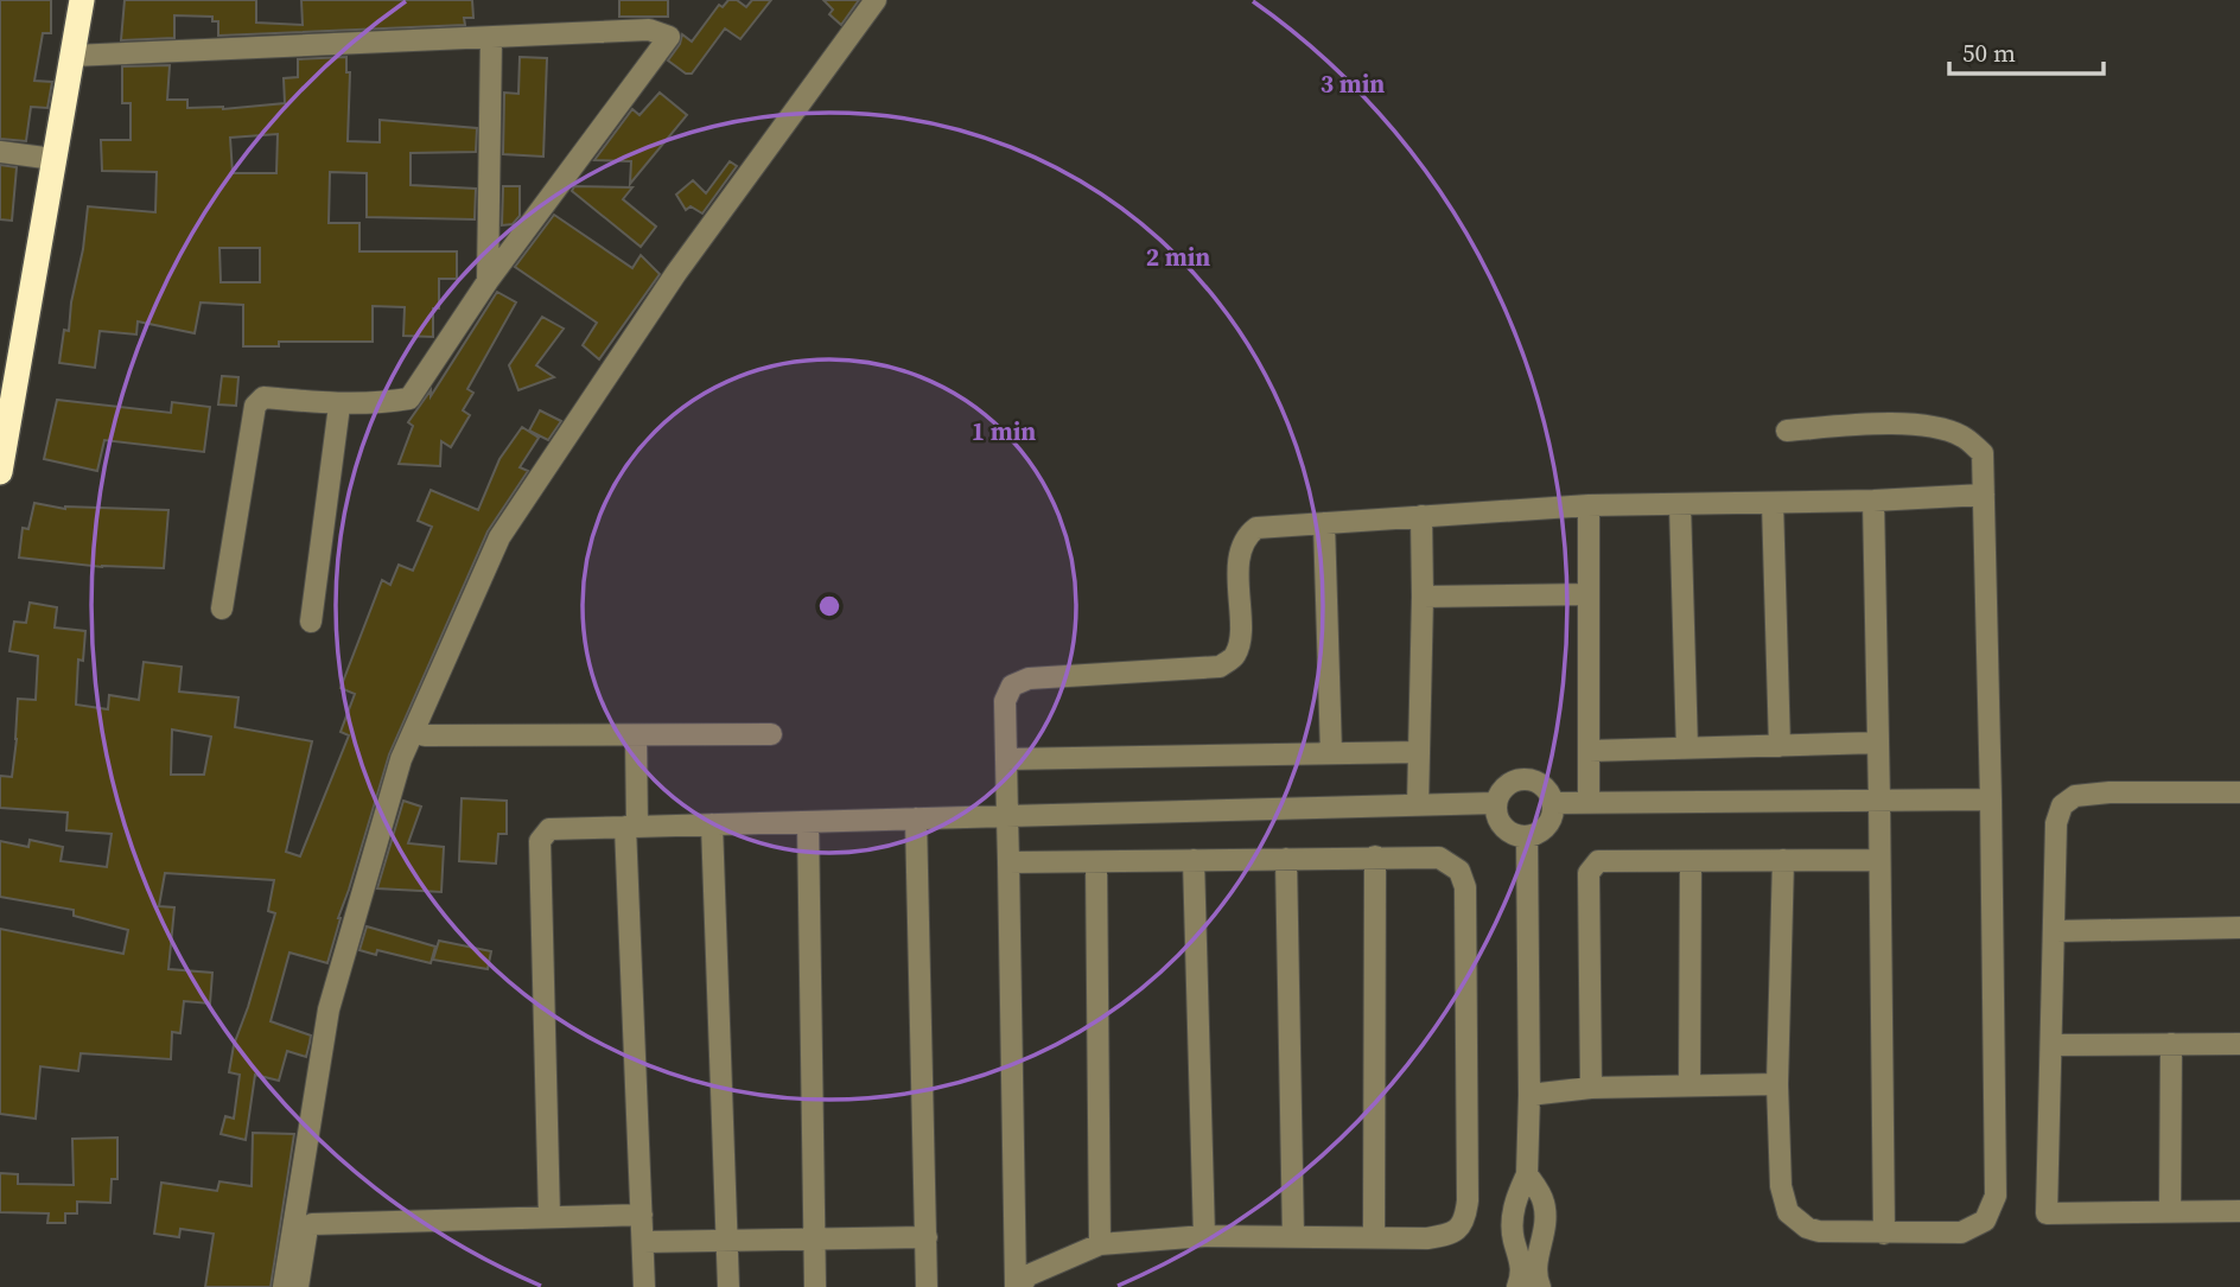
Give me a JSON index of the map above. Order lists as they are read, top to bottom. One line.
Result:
{"scale_bar":"50 m","rings":["3 min","2 min","1 min"]}
